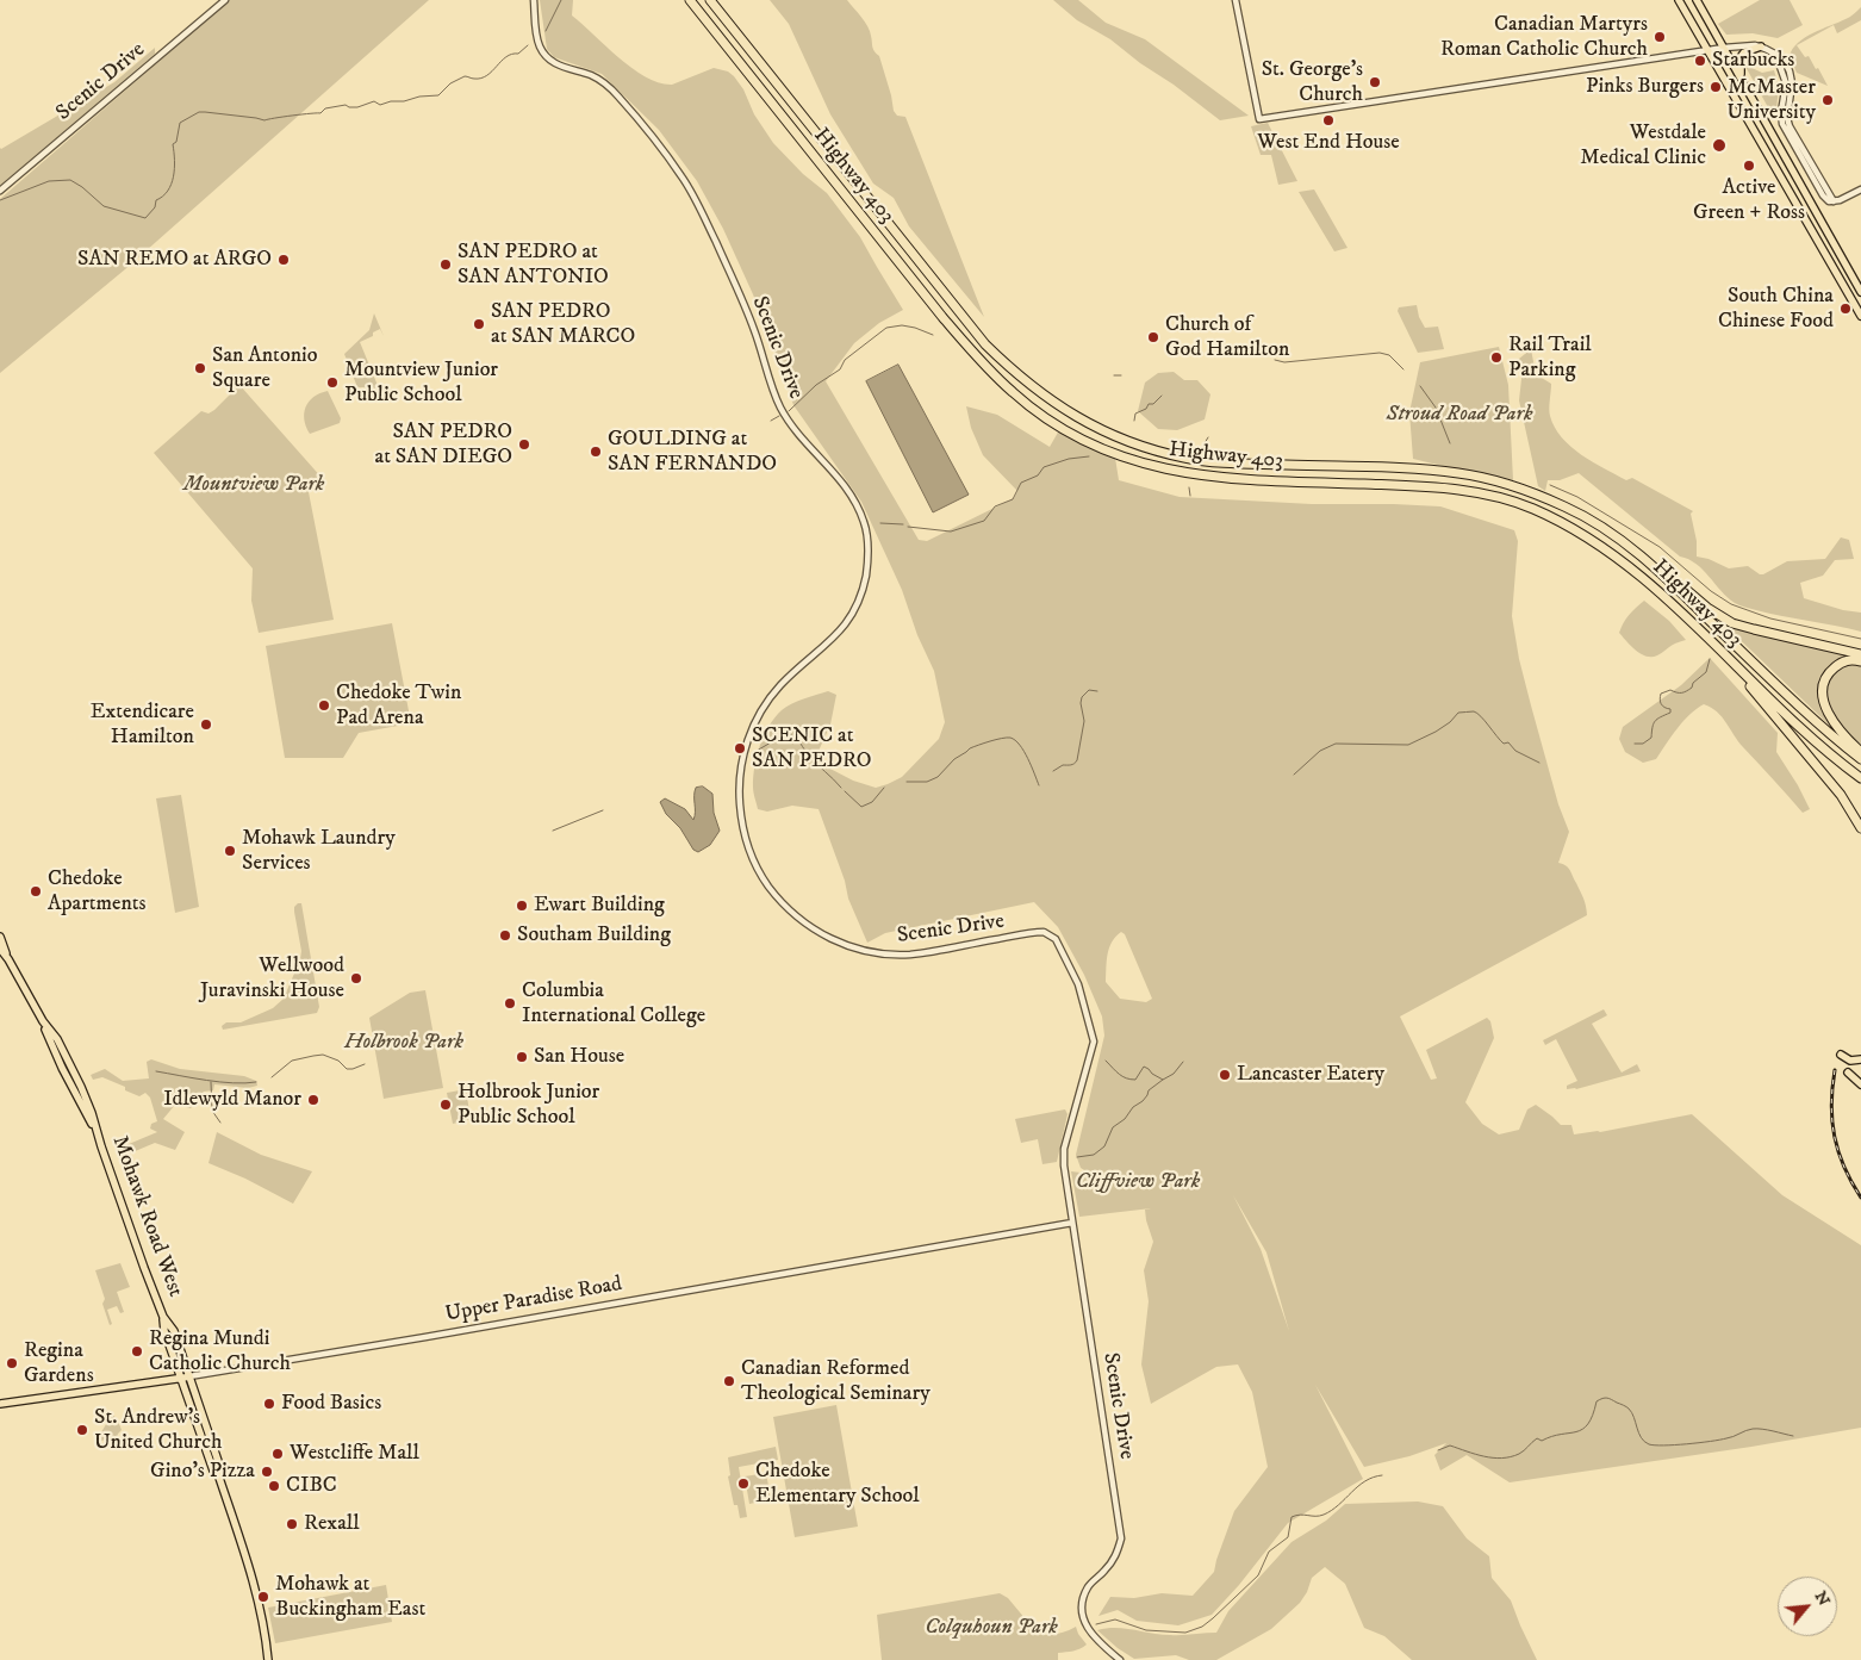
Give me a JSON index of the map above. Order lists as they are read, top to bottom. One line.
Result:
{"streets":{"highway":["Highway 403"],"main road":["Mohawk Road West","Upper Paradise Road"],"street":["Scenic Drive"]},"crossings":[["Scenic Drive","Upper Paradise Road"],["Mohawk Road West","Upper Paradise Road"]],"parks":["Stroud Road Park","Mountview Park","Holbrook Park","Cliffview Park","Colquhoun Park"],"places":["Canadian Martyrs Roman Catholic Church","Starbucks","St. George's Church","Pinks Burgers","McMaster University","West End House","Westdale Medical Clinic","Active Green + Ross","SAN REMO at ARGO","SAN PEDRO at SAN ANTONIO","South China Chinese Food","SAN PEDRO at SAN MARCO","Church of God Hamilton","Rail Trail Parking","San Antonio Square","Mountview Junior Public School","SAN PEDRO at SAN DIEGO","GOULDING at SAN FERNANDO","Chedoke Twin Pad Arena","Extendicare Hamilton","SCENIC at SAN PEDRO","Mohawk Laundry Services","Chedoke Apartments","Ewart Building","Southam Building","Wellwood Juravinski House","Columbia International College","San House","Lancaster Eatery","Idlewyld Manor","Holbrook Junior Public School","Regina Mundi Catholic Church","Regina Gardens","Canadian Reformed Theological Seminary","Food Basics","St. Andrew's United Church","Westcliffe Mall","Gino's Pizza","Chedoke Elementary School","CIBC","Rexall","Mohawk at Buckingham East"],"north":"top right"}
